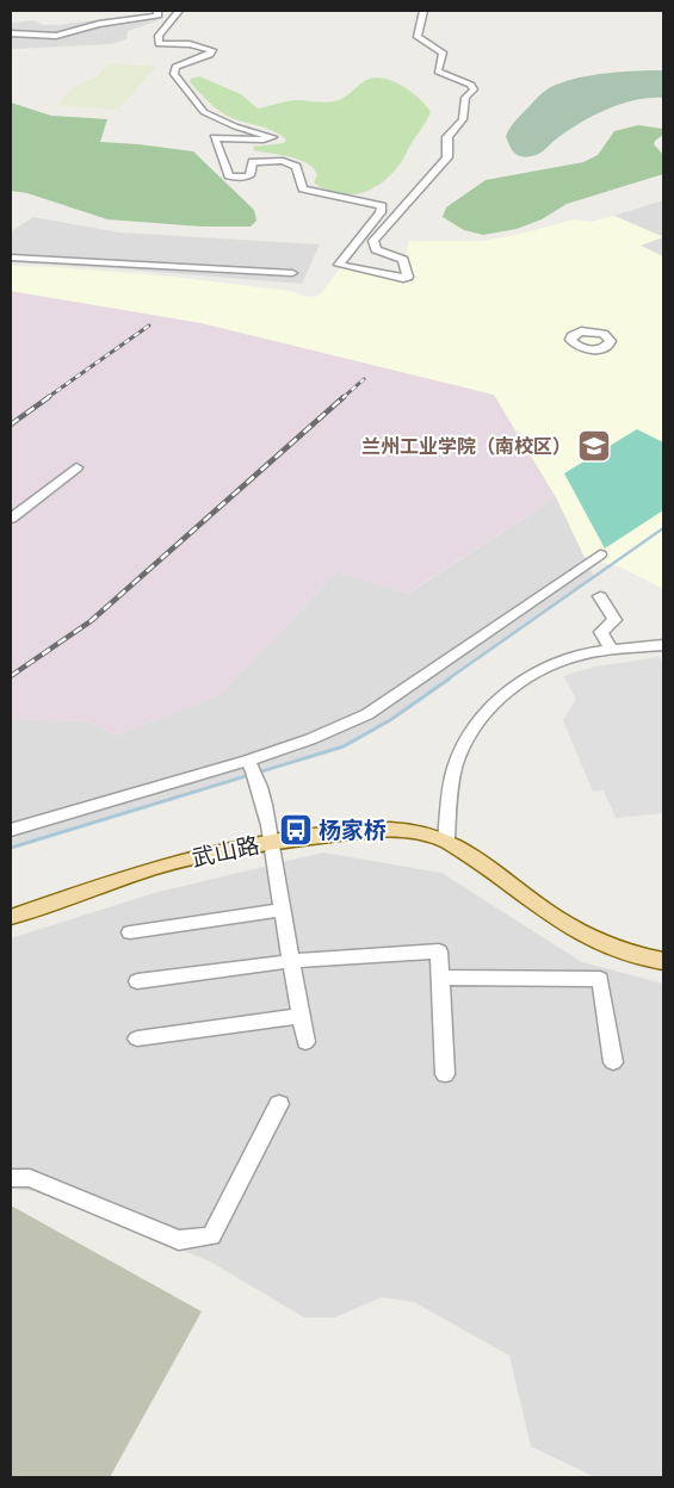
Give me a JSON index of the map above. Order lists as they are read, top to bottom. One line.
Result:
{"streets":{"main road":["武山路"]},"places":{"school or university":["兰州工业学院（南校区）"],"bus stop":["杨家桥"]}}
